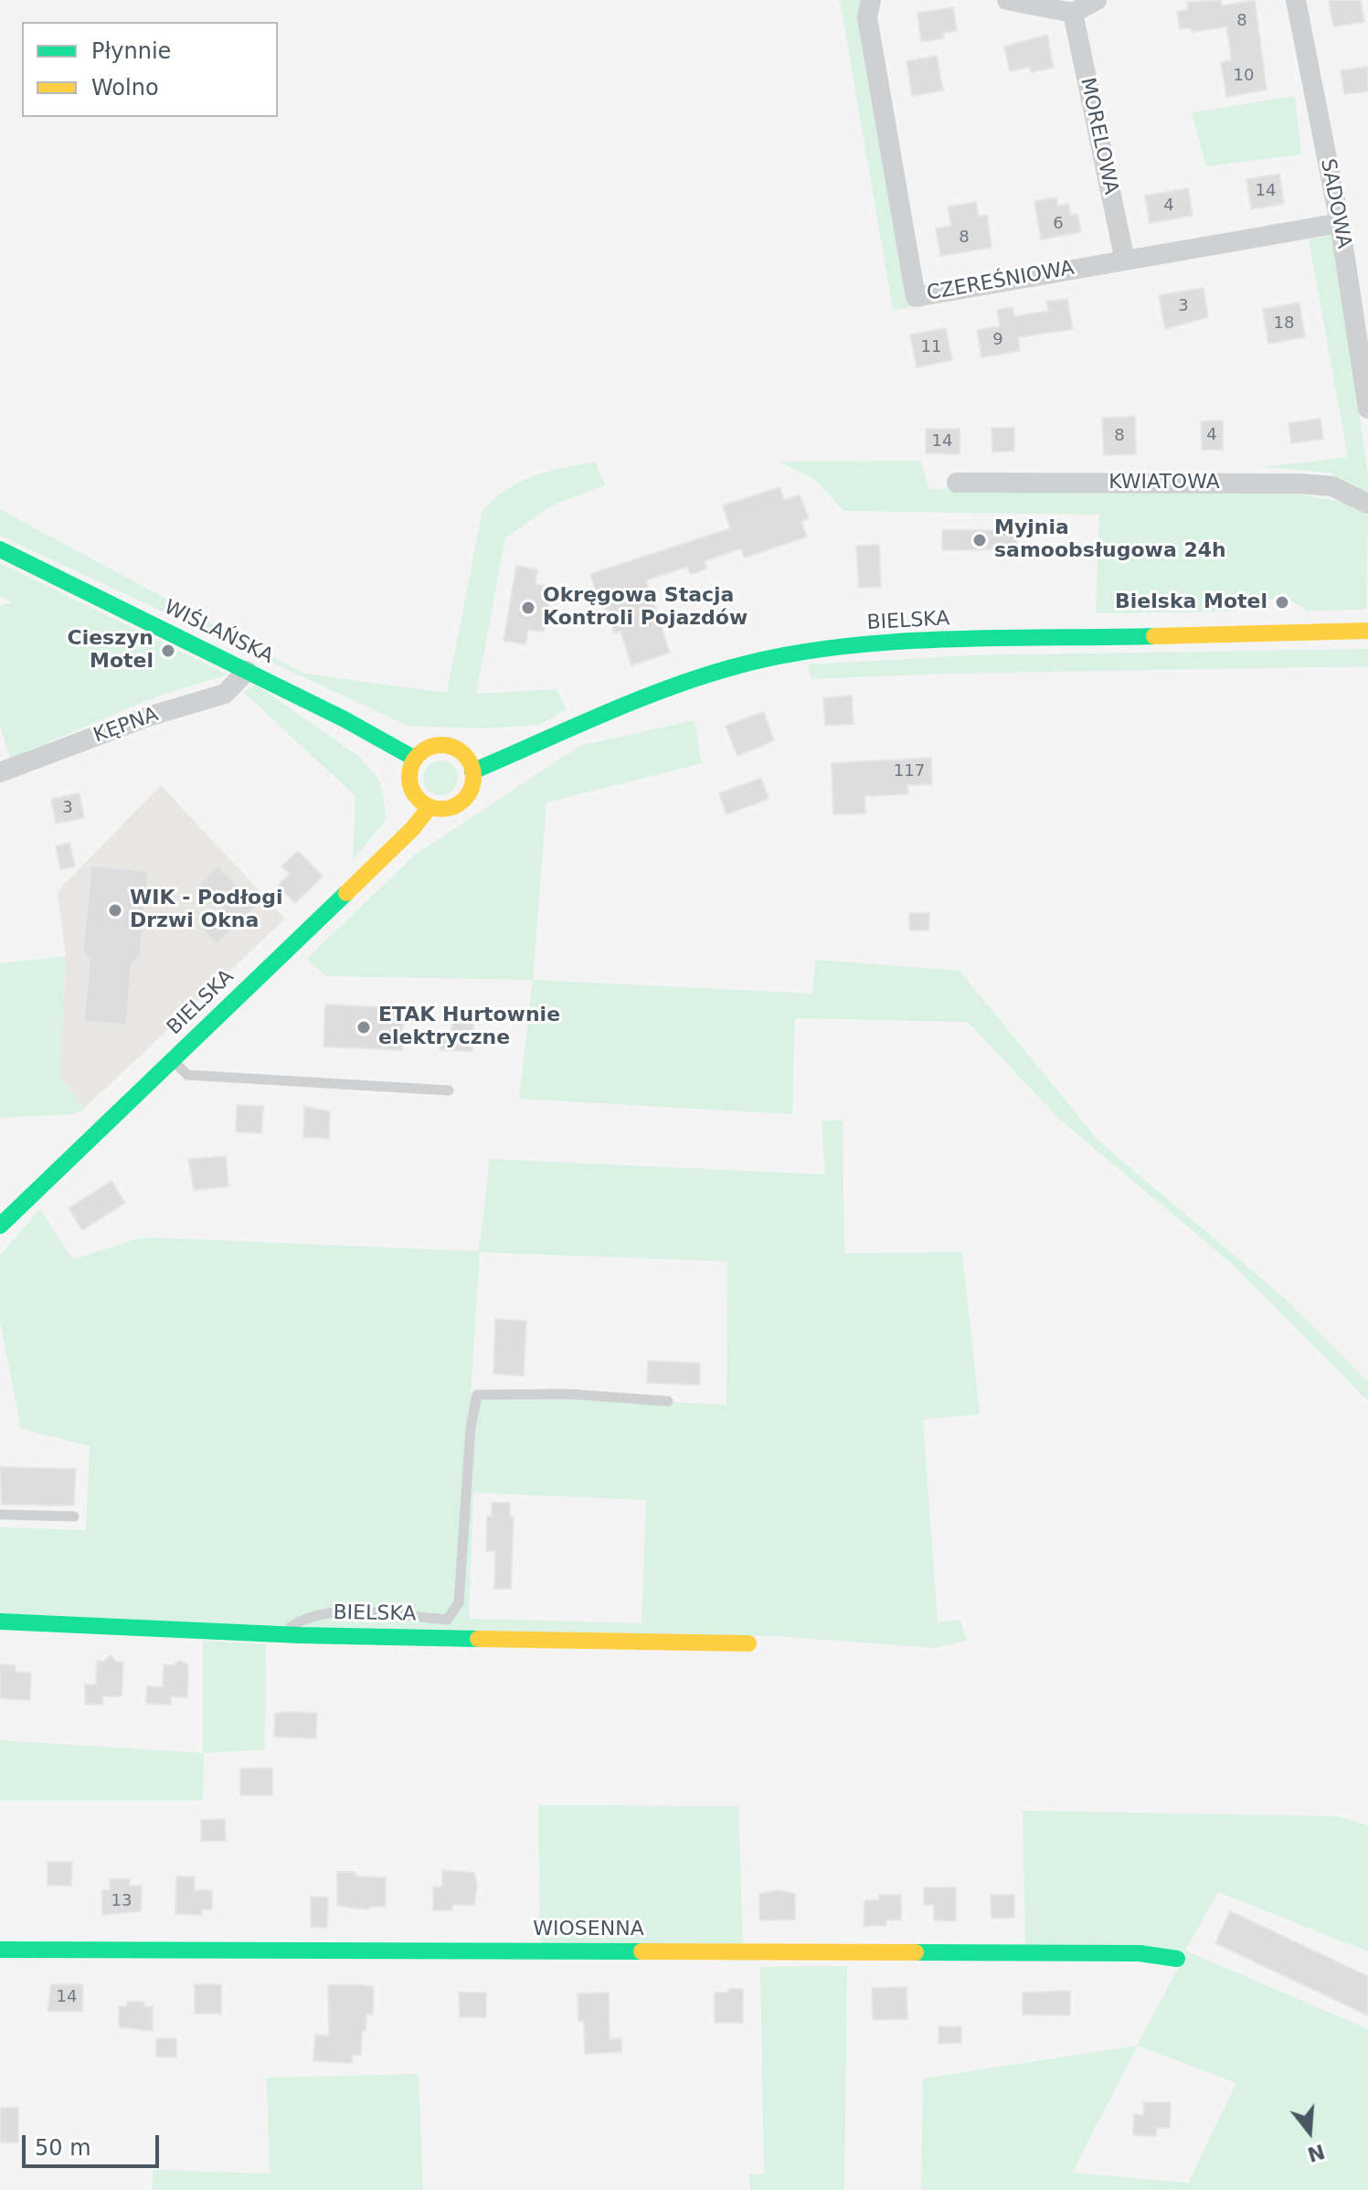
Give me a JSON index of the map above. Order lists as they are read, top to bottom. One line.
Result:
{"streets":{"street":["MORELOWA","SADOWA","CZEREŚNIOWA","KWIATOWA","BIELSKA","WIŚLAŃSKA","KĘPNA","WIOSENNA"]},"crossings":[["MORELOWA","CZEREŚNIOWA"],["SADOWA","CZEREŚNIOWA"],["BIELSKA","WIŚLAŃSKA"],["WIŚLAŃSKA","KĘPNA"]],"places":["Myjnia samoobsługowa 24h","Bielska Motel","Okręgowa Stacja Kontroli Pojazdów","Cieszyn Motel","WIK - Podłogi Drzwi Okna","ETAK Hurtownie elektryczne"],"house_numbers":["8","10","14","4","6","8","3","18","9","11","4","8","14","117","3","13","14"],"legend":["Płynnie","Wolno"],"scale_bar":"50 m","north":"bottom"}
